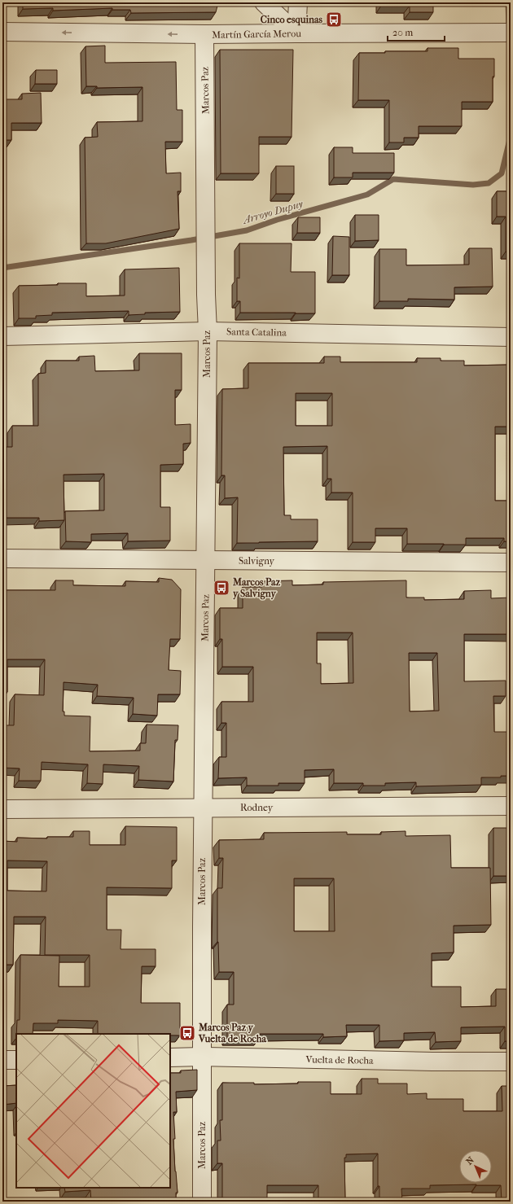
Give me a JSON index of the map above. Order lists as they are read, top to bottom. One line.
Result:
{"streets":{"street":["Martín García Merou","Marcos Paz","Santa Catalina","Salvigny","Rodney","Vuelta de Rocha"]},"crossings":[["Martín García Merou","Marcos Paz"],["Marcos Paz","Santa Catalina"],["Marcos Paz","Salvigny"],["Marcos Paz","Rodney"],["Marcos Paz","Vuelta de Rocha"]],"one_way":["Martín García Merou"],"water":["Arroyo Dupuy"],"places":{"bus stop":["Cinco esquinas","Marcos Paz y Salvigny","Marcos Paz y Vuelta de Rocha"]},"scale_bar":"20 m","north":"top left"}
